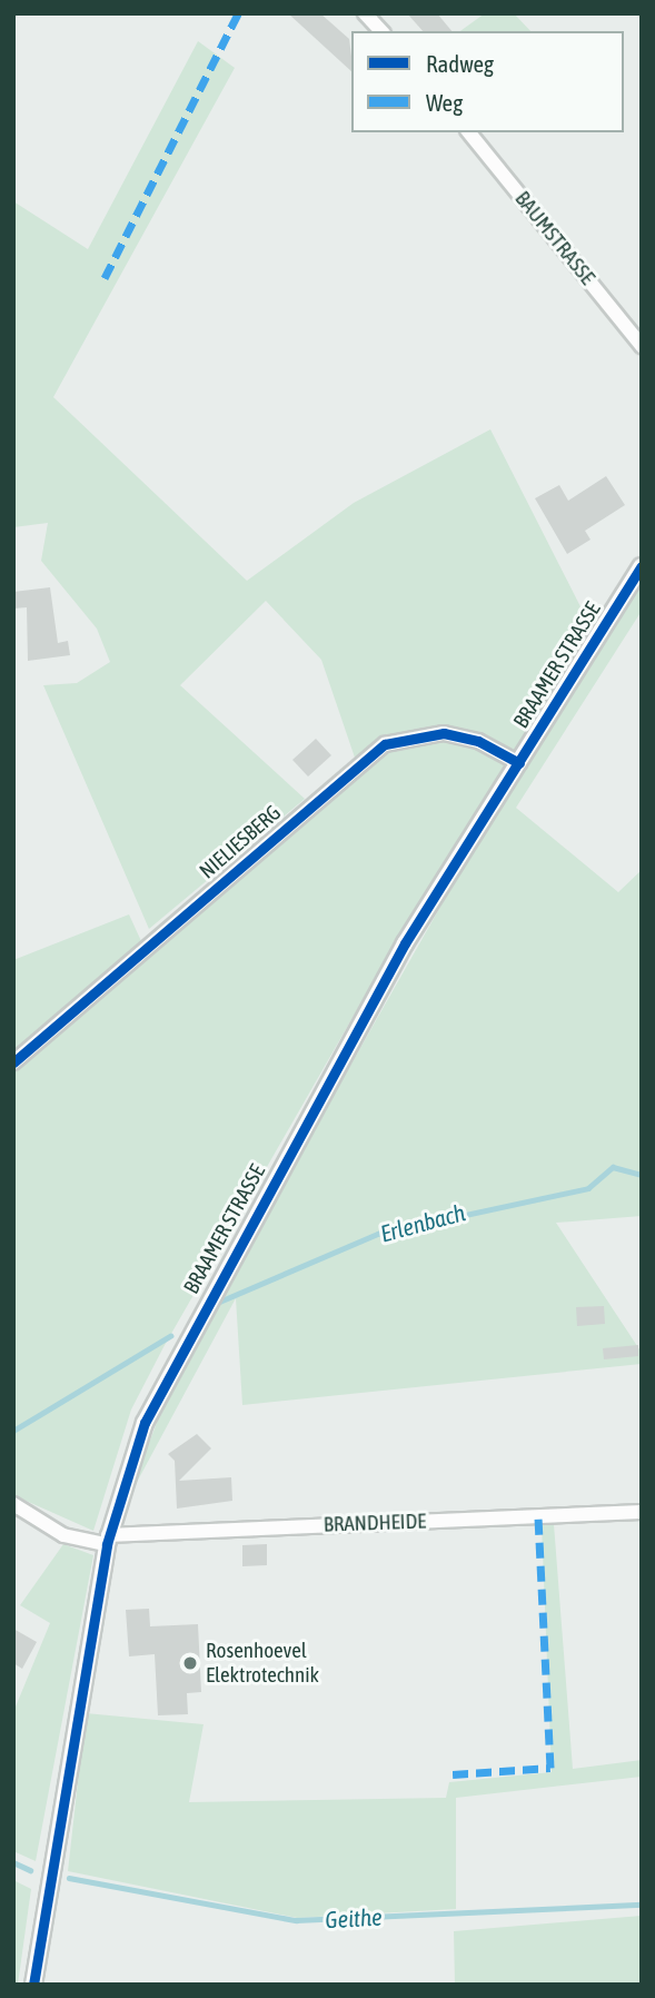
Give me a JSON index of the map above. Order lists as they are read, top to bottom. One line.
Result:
{"streets":{"street":["BAUMSTRASSE","BRAAMER STRASSE","NIELIESBERG","BRANDHEIDE"]},"crossings":[["BRAAMER STRASSE","NIELIESBERG"],["BRAAMER STRASSE","BRANDHEIDE"]],"water":["Erlenbach","Geithe"],"places":["Rosenhoevel Elektrotechnik"],"legend":["Radweg","Weg"]}
